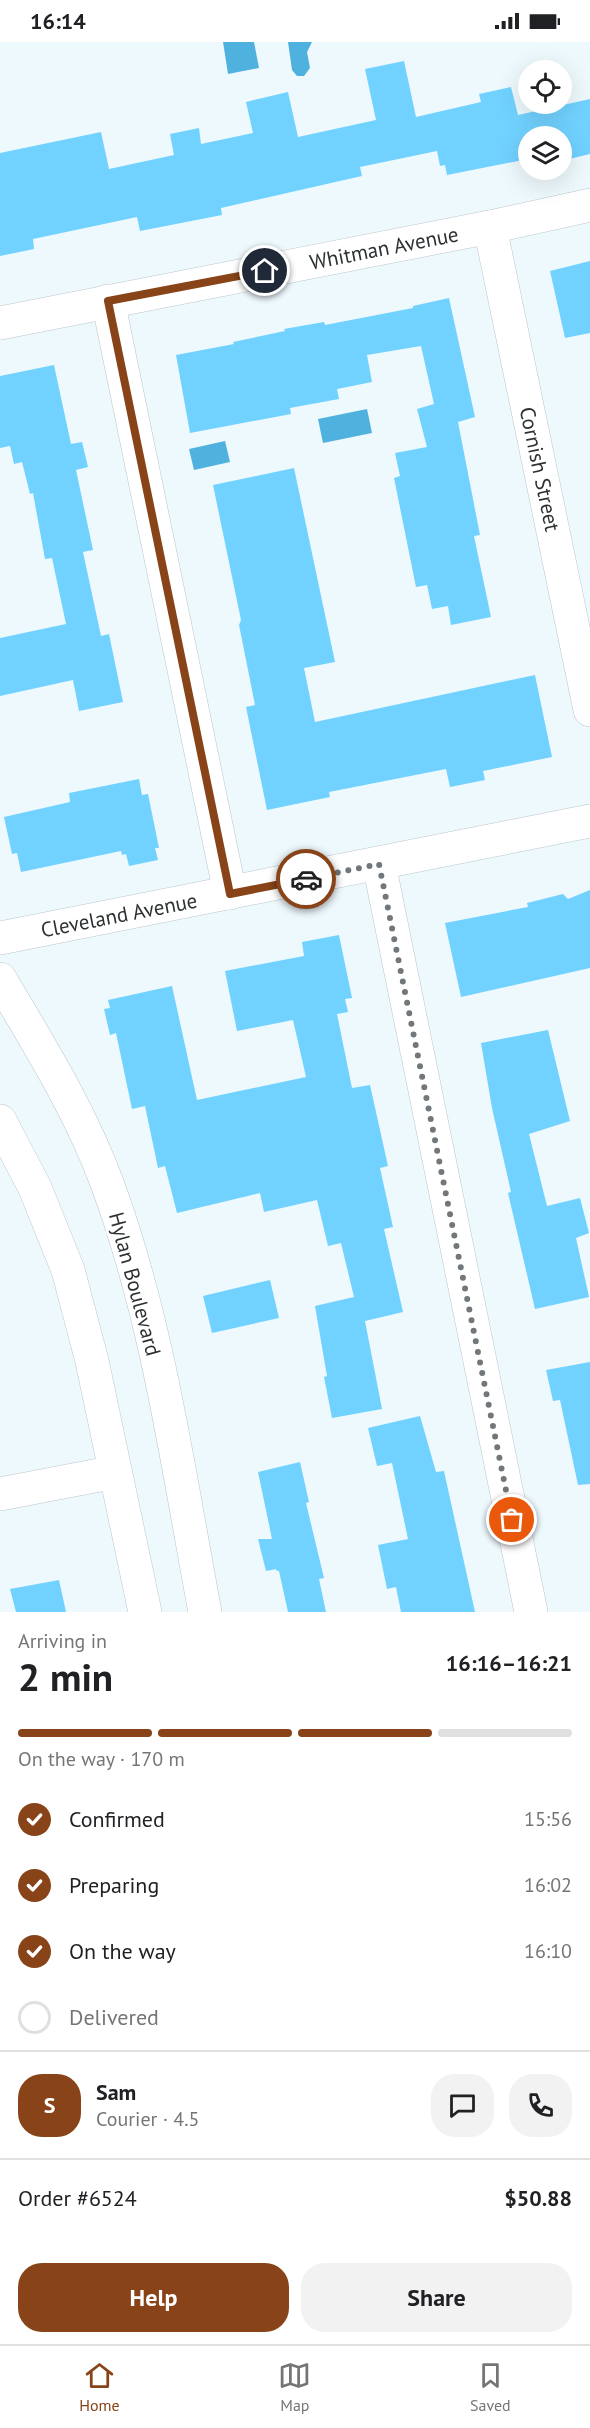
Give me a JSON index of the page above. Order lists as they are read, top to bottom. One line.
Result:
{"streets":{"street":["Whitman Avenue","Cornish Street","Cleveland Avenue","Hylan Boulevard"]},"crossings":[["Whitman Avenue","Cornish Street"]],"page":{"status":"16:14","heading":["2 min","Arriving in","16:16–16:21"],"panel":["Sam","Courier · 4.5","Order #6524","$50.88"],"bar":"On the way · 170 m","list":[["Confirmed","15:56"],["Preparing","16:02"],["On the way","16:10"],"Delivered"],"round":"S","buttons":["Help","Share"],"tabs":["Home","Map","Saved"]}}
